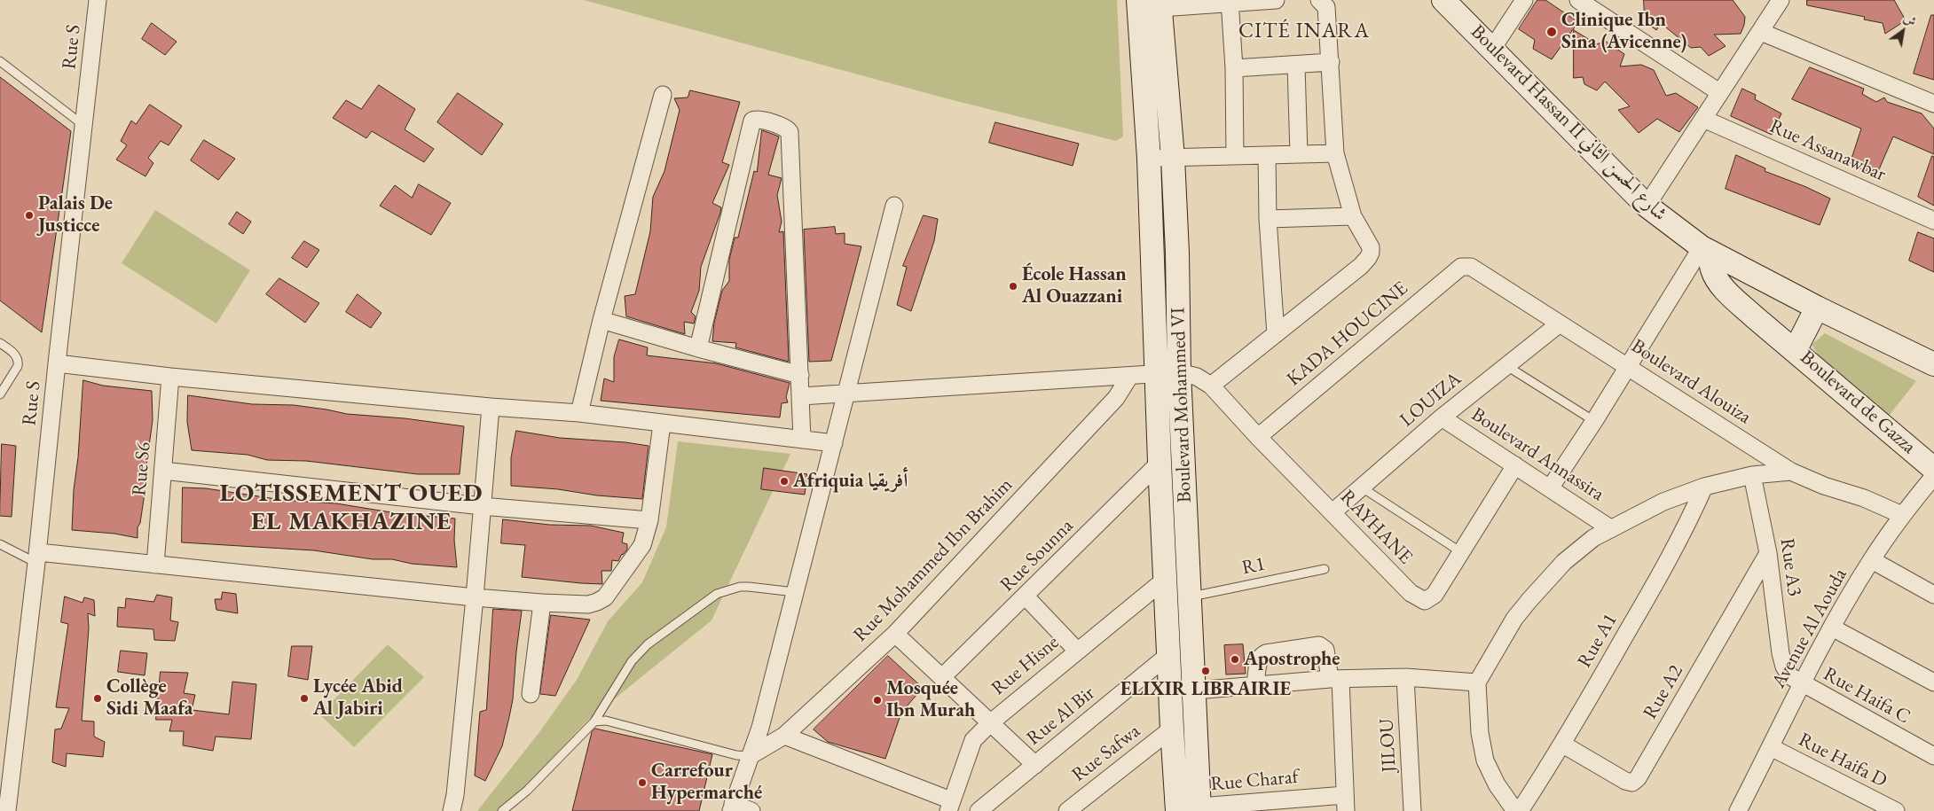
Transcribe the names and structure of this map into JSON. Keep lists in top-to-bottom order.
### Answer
{
  "streets": {
    "main road": ["Boulevard Hassan II شارع الحسن الثاني", "Boulevard de Gazza", "Boulevard Mohammed VI"],
    "street": [
      "Rue S",
      "Rue Assanawbar",
      "KADA HOUCINE",
      "Boulevard Alouiza",
      "LOUIZA",
      "Boulevard Annassira",
      "Rue S6",
      "RAYHANE",
      "Rue Sounna",
      "Rue Mohammed Ibn Brahim",
      "Rue A3",
      "Avenue Al Aouda",
      "Rue A1",
      "Rue Hisne",
      "Rue A2",
      "Rue Haifa C",
      "Rue Al Bir",
      "JILOU",
      "Rue Safwa",
      "Rue Haifa D",
      "Rue Charaf"
    ],
    "lane": ["R1"]
  },
  "crossings": [
    ["Boulevard Hassan II شارع الحسن الثاني", "Boulevard de Gazza"],
    ["KADA HOUCINE", "Boulevard Alouiza"],
    ["KADA HOUCINE", "RAYHANE"],
    ["Boulevard Alouiza", "LOUIZA"],
    ["Boulevard Alouiza", "Avenue Al Aouda"],
    ["LOUIZA", "Boulevard Annassira"],
    ["LOUIZA", "RAYHANE"],
    ["Boulevard Mohammed VI", "RAYHANE"],
    ["Boulevard Mohammed VI", "Rue Sounna"],
    ["Boulevard Mohammed VI", "R1"],
    ["Boulevard Mohammed VI", "Rue Hisne"],
    ["Boulevard Mohammed VI", "Rue Al Bir"],
    ["Boulevard Mohammed VI", "Rue Safwa"],
    ["Boulevard Mohammed VI", "Rue Charaf"],
    ["Boulevard Annassira", "RAYHANE"],
    ["Rue A3", "Avenue Al Aouda"],
    ["Rue A3", "Rue A2"],
    ["Rue A3", "Rue Haifa C"],
    ["Avenue Al Aouda", "Rue Haifa C"],
    ["Avenue Al Aouda", "Rue Haifa D"],
    ["Rue A1", "Rue A2"]
  ],
  "districts": ["CITÉ INARA", "LOTISSEMENT OUED EL MAKHAZINE"],
  "places": [
    "Clinique Ibn Sina (Avicenne)",
    "Palais De Justicce",
    "École Hassan Al Ouazzani",
    "Afriquia أفريقيا",
    "Apostrophe",
    "ELIXIR LIBRAIRIE",
    "Collège Sidi Maafa",
    "Lycée Abid Al Jabiri",
    "Mosquée Ibn Murah",
    "Carrefour Hypermarché"
  ],
  "north": "top right"
}
